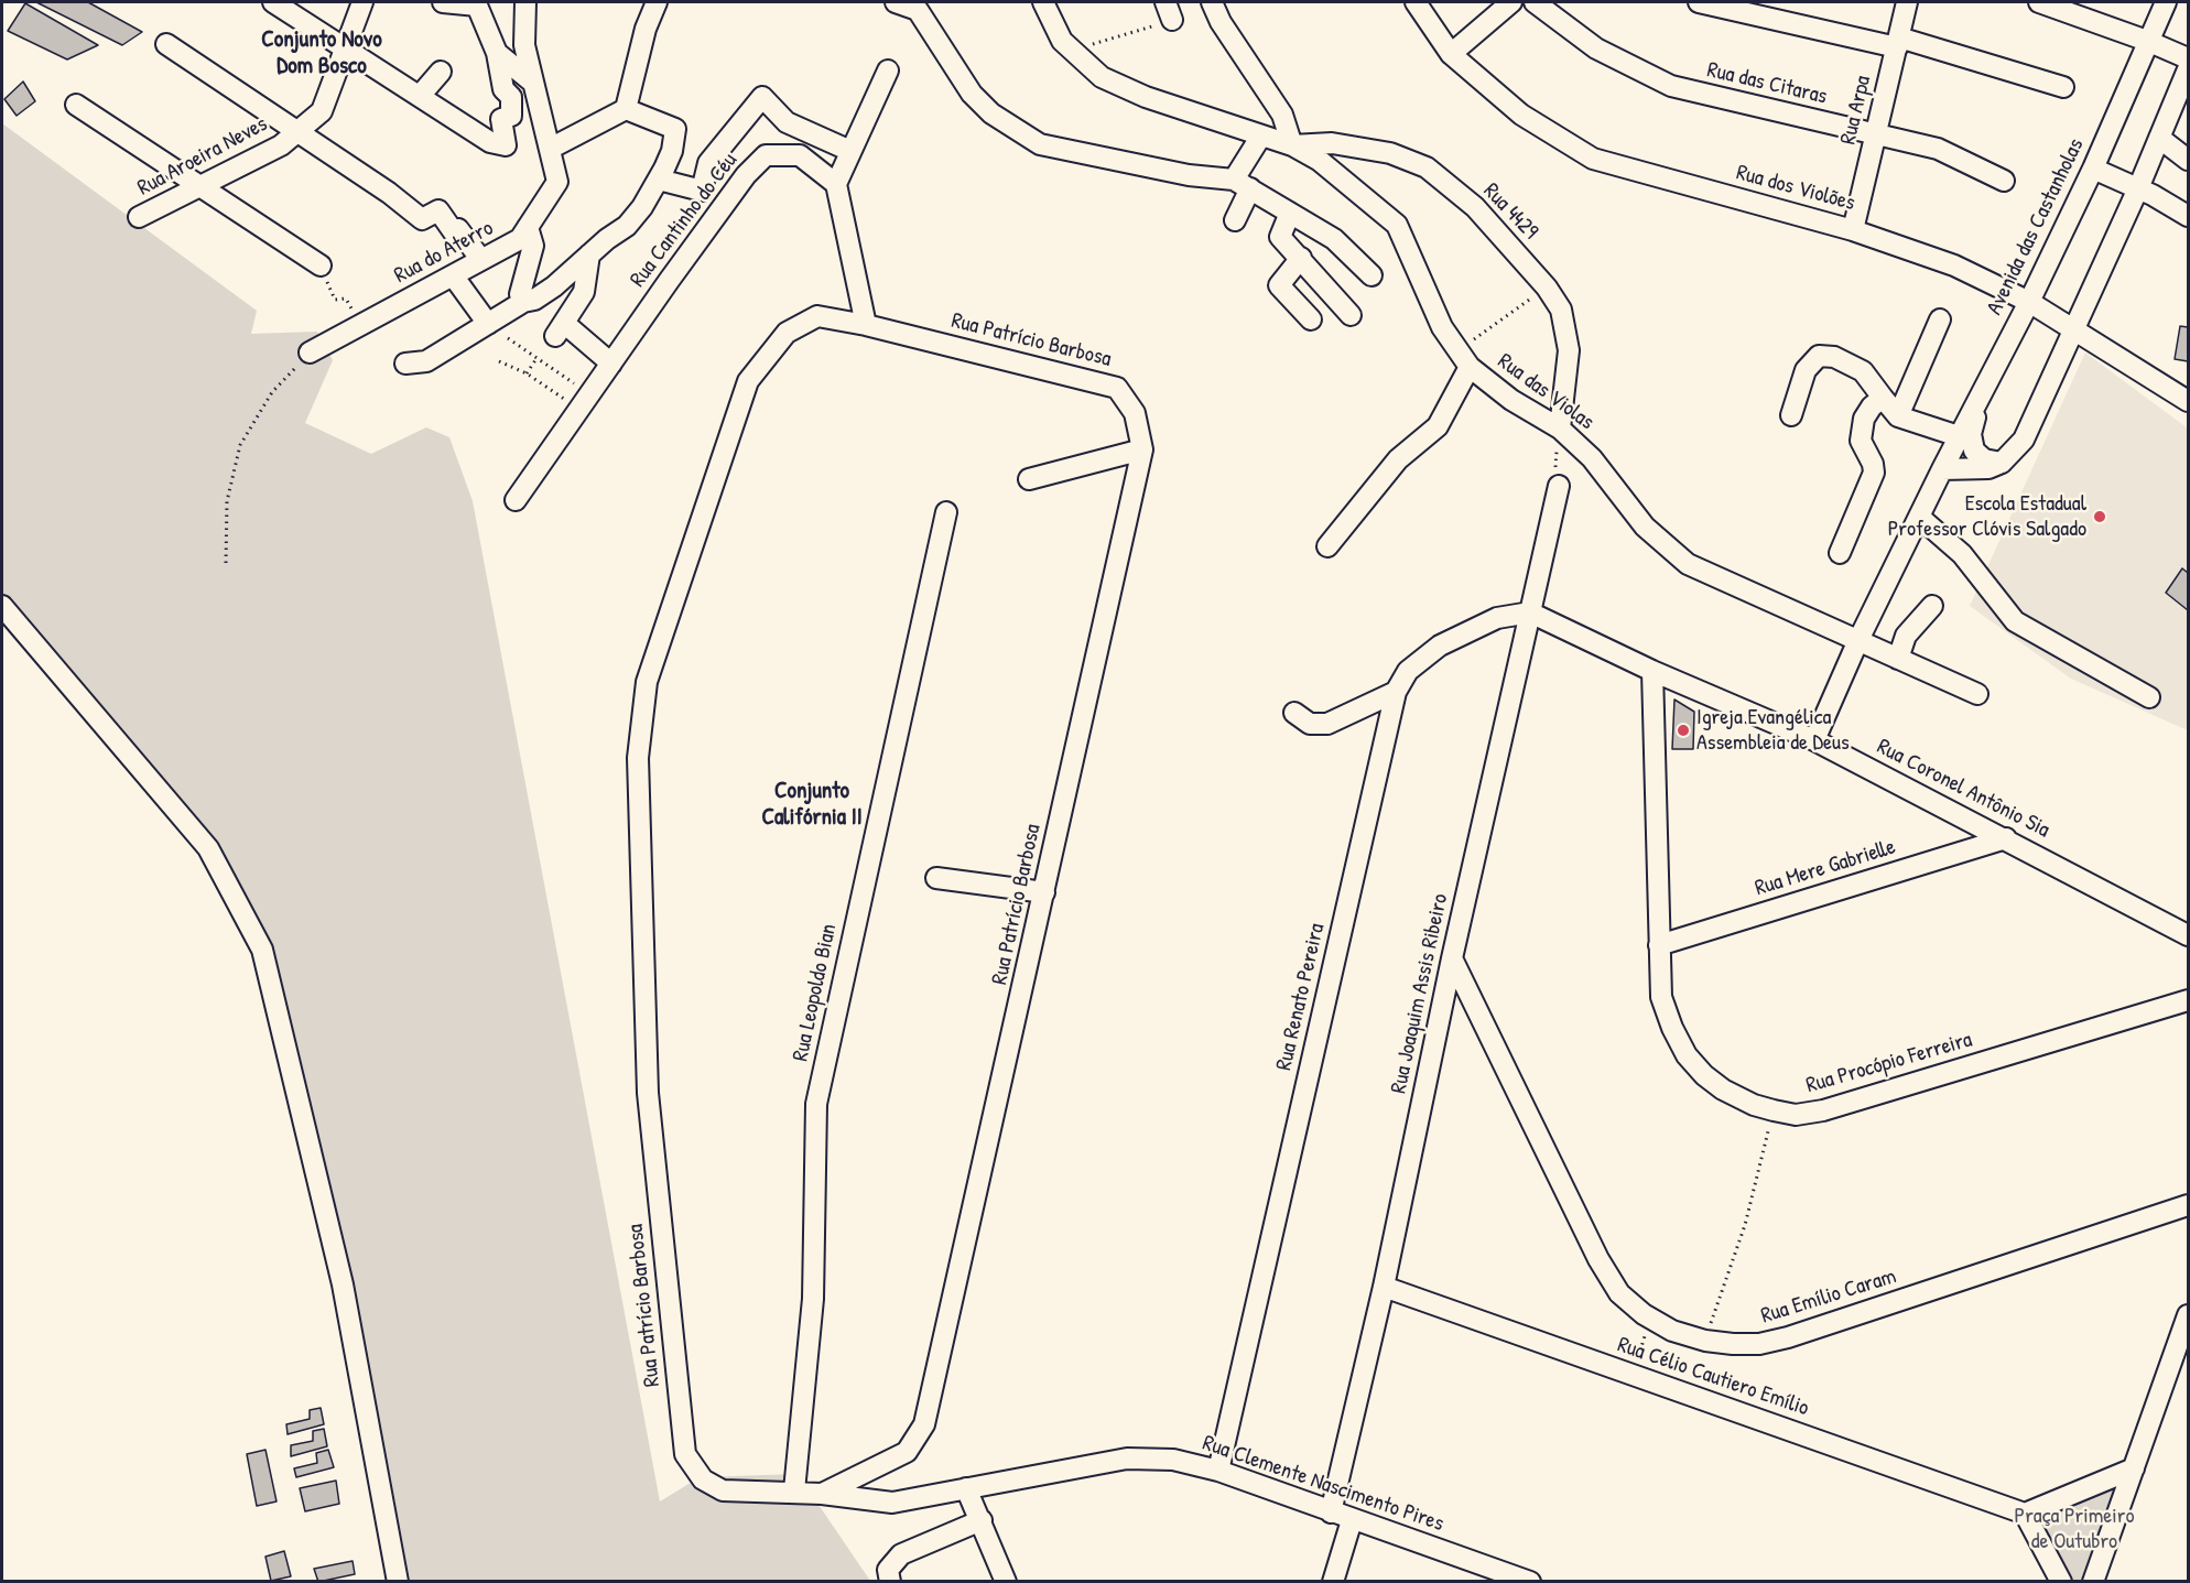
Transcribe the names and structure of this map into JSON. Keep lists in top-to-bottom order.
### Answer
{
  "streets": {
    "street": [
      "Rua das Citaras",
      "Rua Arpa",
      "Rua Aroeira Neves",
      "Rua dos Violões",
      "Rua 4429",
      "Rua Cantinho do Céu",
      "Avenida das Castanholas",
      "Rua do Aterro",
      "Rua Patrício Barbosa",
      "Rua das Violas",
      "Rua Coronel Antônio Sia",
      "Rua Mere Gabrielle",
      "Rua Leopoldo Bian",
      "Rua Joaquim Assis Ribeiro",
      "Rua Renato Pereira",
      "Rua Procópio Ferreira",
      "Rua Emílio Caram",
      "Rua Célio Cautiero Emílio",
      "Rua Clemente Nascimento Pires"
    ]
  },
  "crossings": [
    ["Rua das Citaras", "Rua Arpa"],
    ["Rua Arpa", "Rua dos Violões"],
    ["Rua dos Violões", "Avenida das Castanholas"],
    ["Rua 4429", "Rua das Violas"],
    ["Avenida das Castanholas", "Rua das Violas"],
    ["Avenida das Castanholas", "Rua Coronel Antônio Sia"],
    ["Rua Patrício Barbosa", "Rua Leopoldo Bian"],
    ["Rua Patrício Barbosa", "Rua Clemente Nascimento Pires"],
    ["Rua Coronel Antônio Sia", "Rua Mere Gabrielle"],
    ["Rua Coronel Antônio Sia", "Rua Joaquim Assis Ribeiro"],
    ["Rua Coronel Antônio Sia", "Rua Renato Pereira"],
    ["Rua Coronel Antônio Sia", "Rua Procópio Ferreira"],
    ["Rua Mere Gabrielle", "Rua Procópio Ferreira"],
    ["Rua Joaquim Assis Ribeiro", "Rua Renato Pereira"],
    ["Rua Joaquim Assis Ribeiro", "Rua Emílio Caram"],
    ["Rua Joaquim Assis Ribeiro", "Rua Célio Cautiero Emílio"],
    ["Rua Joaquim Assis Ribeiro", "Rua Clemente Nascimento Pires"],
    ["Rua Renato Pereira", "Rua Clemente Nascimento Pires"]
  ],
  "districts": ["Conjunto Novo Dom Bosco", "Conjunto Califórnia II"],
  "parks": ["Praça Primeiro de Outubro"],
  "places": ["Escola Estadual Professor Clóvis Salgado", "Igreja Evangélica Assembleia de Deus"]
}
